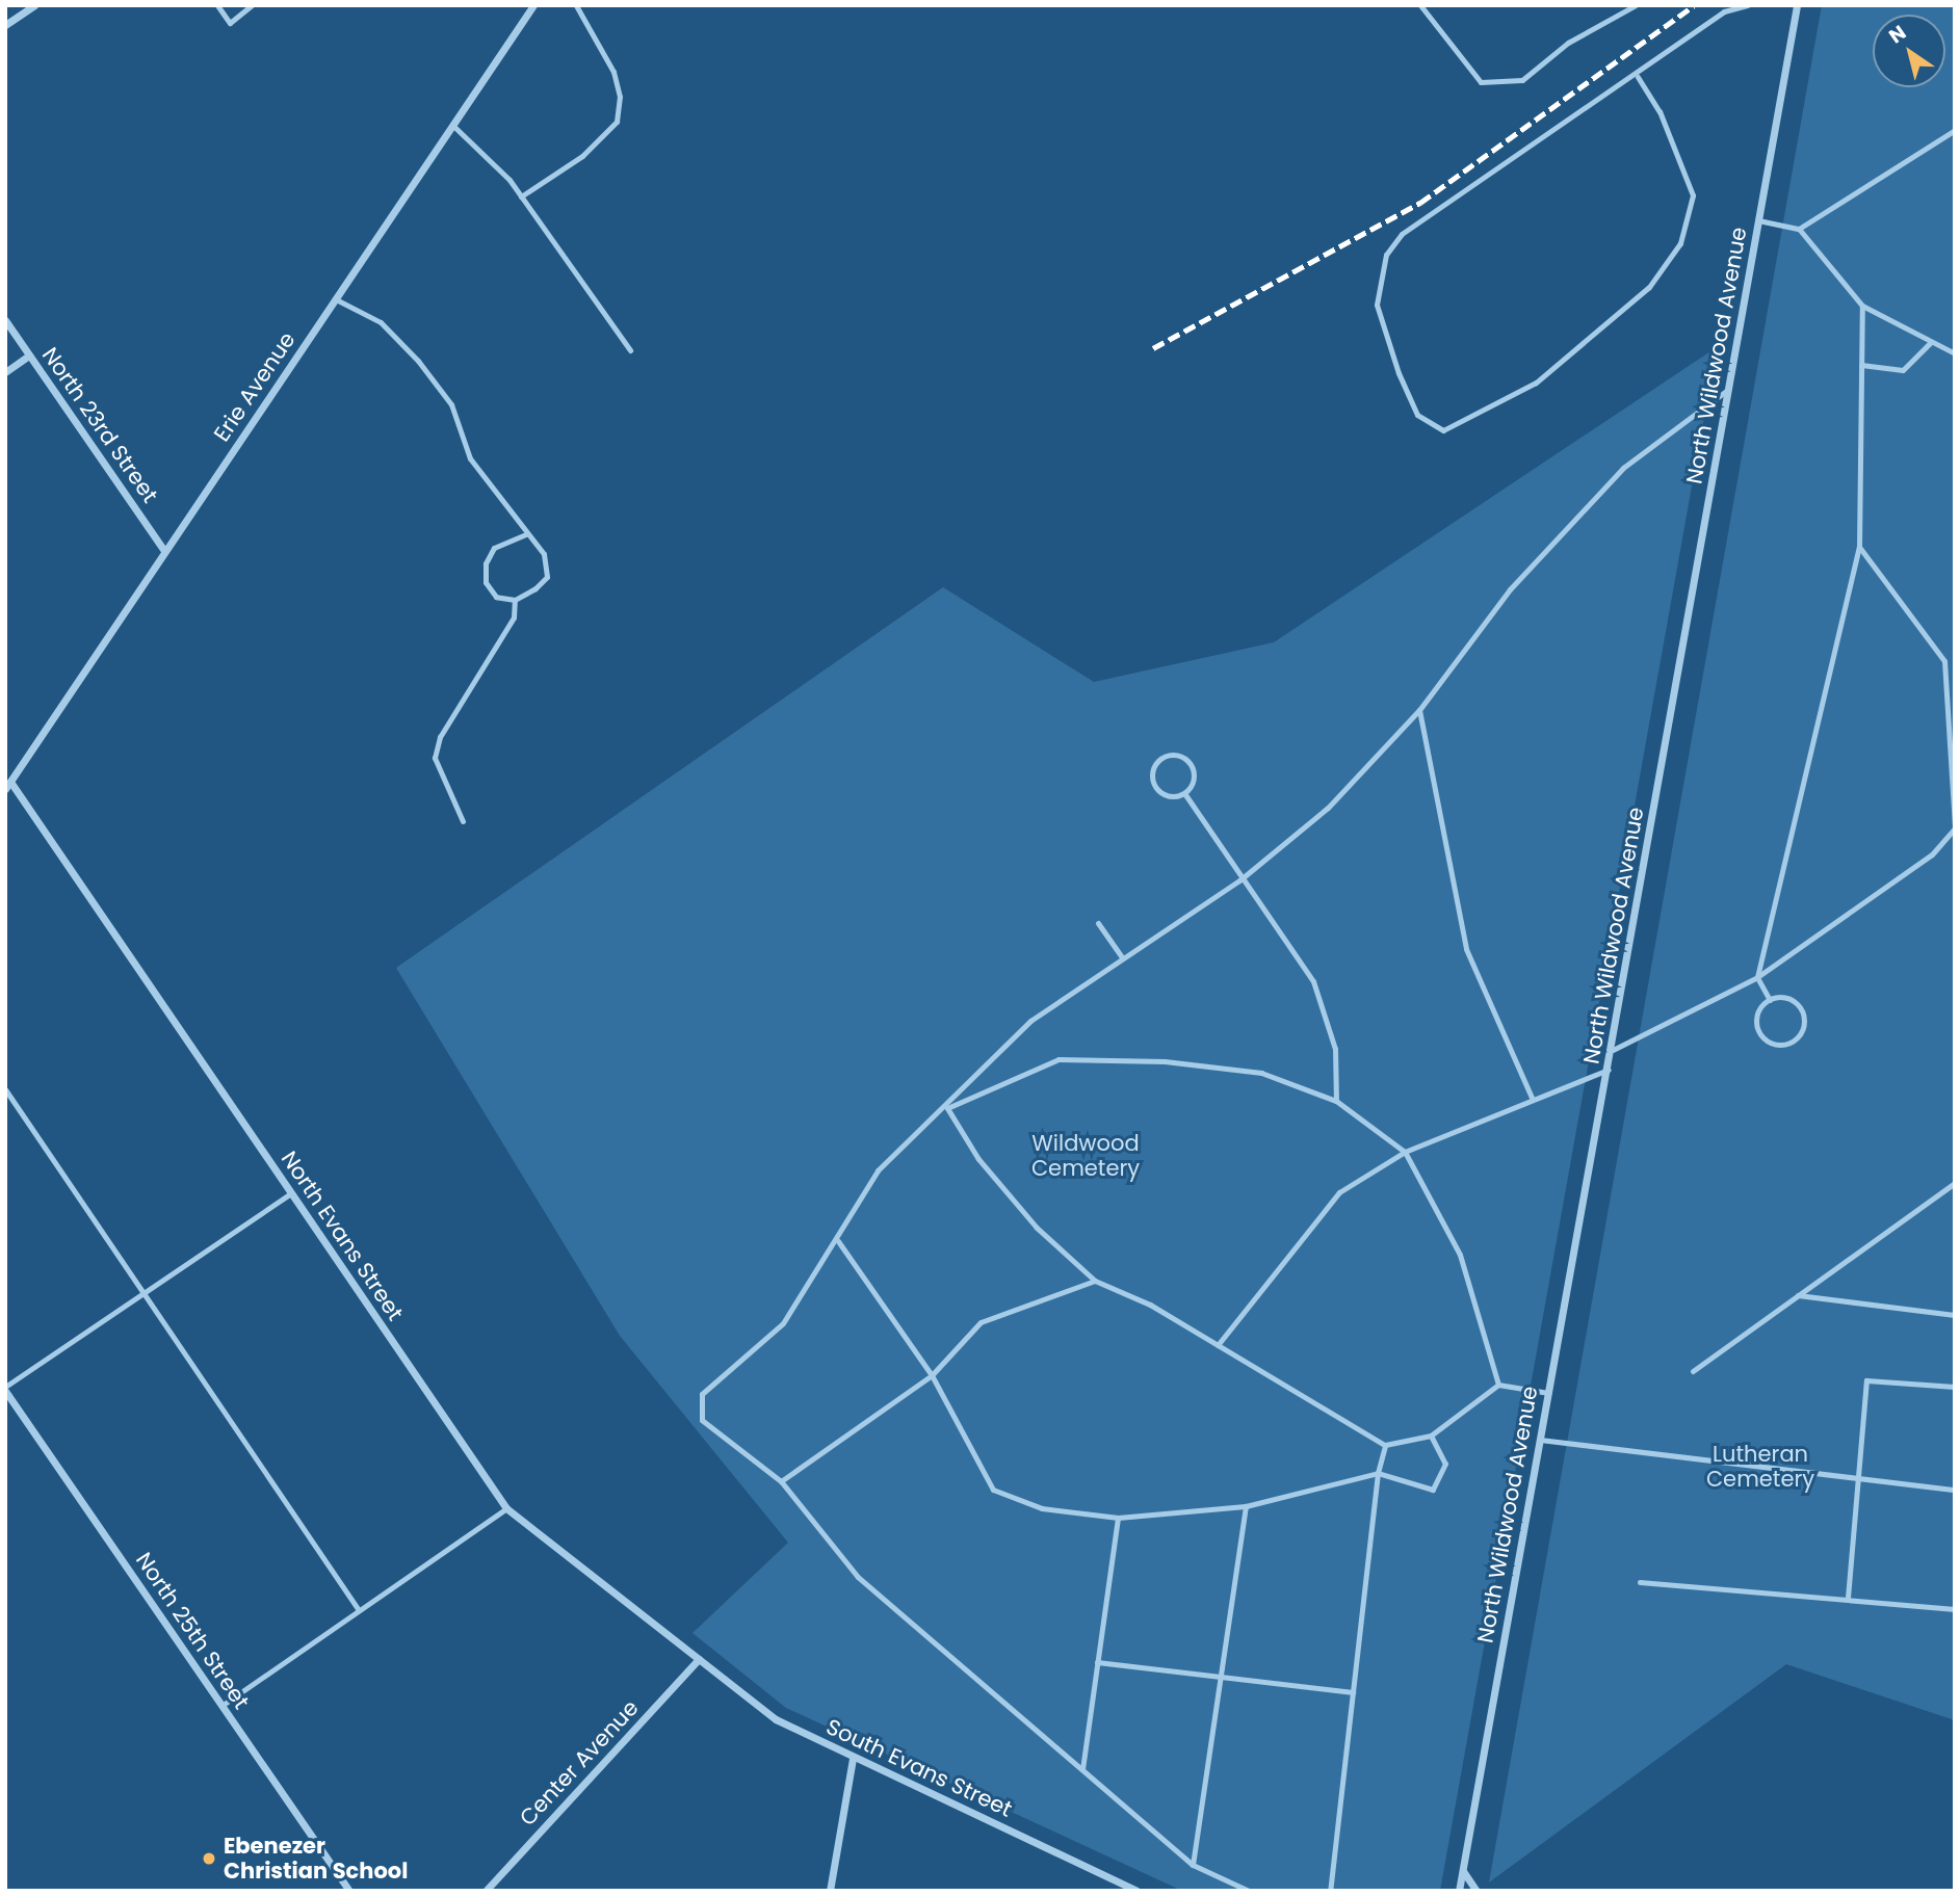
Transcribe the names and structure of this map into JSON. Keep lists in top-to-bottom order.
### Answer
{
  "streets": {
    "street": [
      "North Wildwood Avenue",
      "Erie Avenue",
      "North 23rd Street",
      "North Evans Street",
      "North 25th Street",
      "Center Avenue",
      "South Evans Street"
    ]
  },
  "crossings": [
    ["Erie Avenue", "North 23rd Street"],
    ["Erie Avenue", "North Evans Street"],
    ["North Evans Street", "Center Avenue"],
    ["North Evans Street", "South Evans Street"],
    ["Center Avenue", "South Evans Street"]
  ],
  "parks": ["Wildwood Cemetery", "Lutheran Cemetery"],
  "places": ["Ebenezer Christian School"],
  "north": "top left"
}
